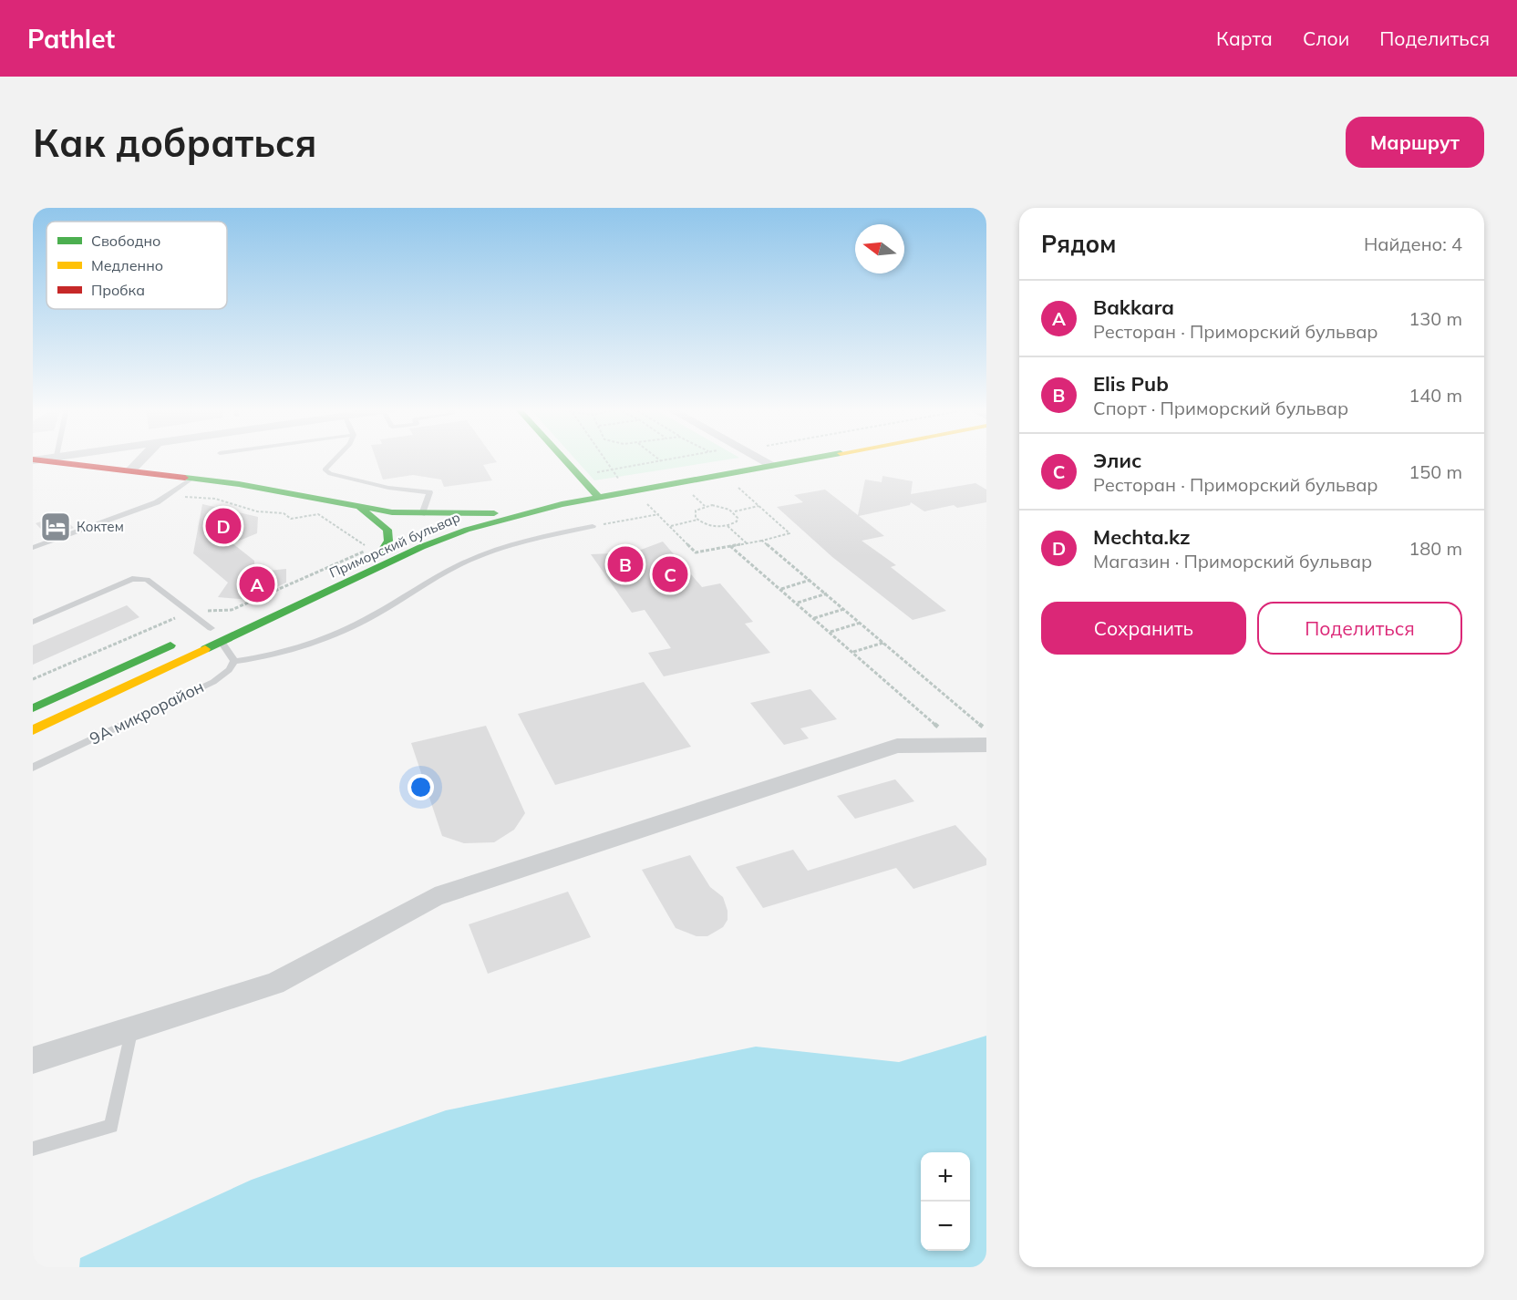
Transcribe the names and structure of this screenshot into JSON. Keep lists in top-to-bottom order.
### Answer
{
  "streets": {
    "street": ["Приморский бульвар"],
    "lane": ["9А микрорайон"]
  },
  "places": {
    "hotel": ["Коктем"]
  },
  "legend": ["Свободно", "Медленно", "Пробка"],
  "north": "left",
  "page": {
    "header": "Pathlet",
    "nav": ["Карта", "Слои", "Поделиться"],
    "buttons": [
      "Маршрут",
      ["Сохранить", "Поделиться"]
    ],
    "title": "Как добраться",
    "heading": ["Рядом", "Найдено: 4"],
    "list": [
      {
        "mark": "A",
        "name": "Bakkara",
        "note": "Ресторан · Приморский бульвар",
        "value": "130 m"
      },
      {
        "mark": "B",
        "name": "Elis Pub",
        "note": "Спорт · Приморский бульвар",
        "value": "140 m"
      },
      {
        "mark": "C",
        "name": "Элис",
        "note": "Ресторан · Приморский бульвар",
        "value": "150 m"
      },
      {
        "mark": "D",
        "name": "Mechta.kz",
        "note": "Магазин · Приморский бульвар",
        "value": "180 m"
      }
    ],
    "pins": [
      "D",
      "B",
      "C",
      "A"
    ],
    "map_buttons": ["+", "−"]
  }
}
